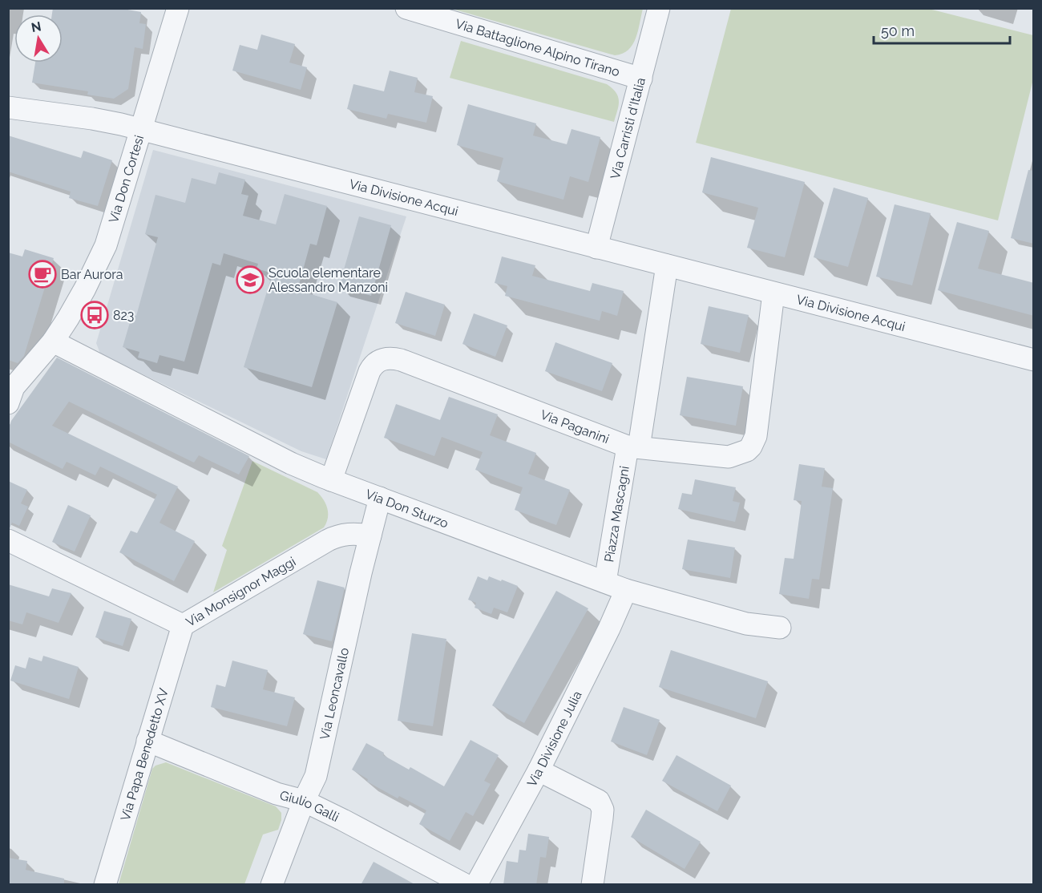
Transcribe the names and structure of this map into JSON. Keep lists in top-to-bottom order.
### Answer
{
  "streets": {
    "street": [
      "Via Battaglione Alpino Tirano",
      "Via Carristi d'Italia",
      "Via Don Cortesi",
      "Via Divisione Acqui",
      "Via Paganini",
      "Via Don Sturzo",
      "Piazza Mascagni",
      "Via Monsignor Maggi",
      "Via Leoncavallo",
      "Via Divisione Julia",
      "Via Papa Benedetto XV",
      "Giulio Galli"
    ]
  },
  "crossings": [
    ["Via Battaglione Alpino Tirano", "Via Carristi d'Italia"],
    ["Via Carristi d'Italia", "Via Divisione Acqui"],
    ["Via Don Cortesi", "Via Divisione Acqui"],
    ["Via Don Cortesi", "Via Don Sturzo"],
    ["Via Divisione Acqui", "Via Paganini"],
    ["Via Paganini", "Via Don Sturzo"],
    ["Via Paganini", "Piazza Mascagni"],
    ["Via Don Sturzo", "Piazza Mascagni"],
    ["Via Don Sturzo", "Via Leoncavallo"],
    ["Via Don Sturzo", "Via Divisione Julia"],
    ["Via Monsignor Maggi", "Via Leoncavallo"],
    ["Via Monsignor Maggi", "Via Papa Benedetto XV"],
    ["Via Leoncavallo", "Giulio Galli"],
    ["Via Papa Benedetto XV", "Giulio Galli"]
  ],
  "places": {
    "cafe": ["Bar Aurora"],
    "school or university": ["Scuola elementare Alessandro Manzoni"],
    "bus stop": ["823"]
  },
  "scale_bar": "50 m",
  "north": "top"
}
